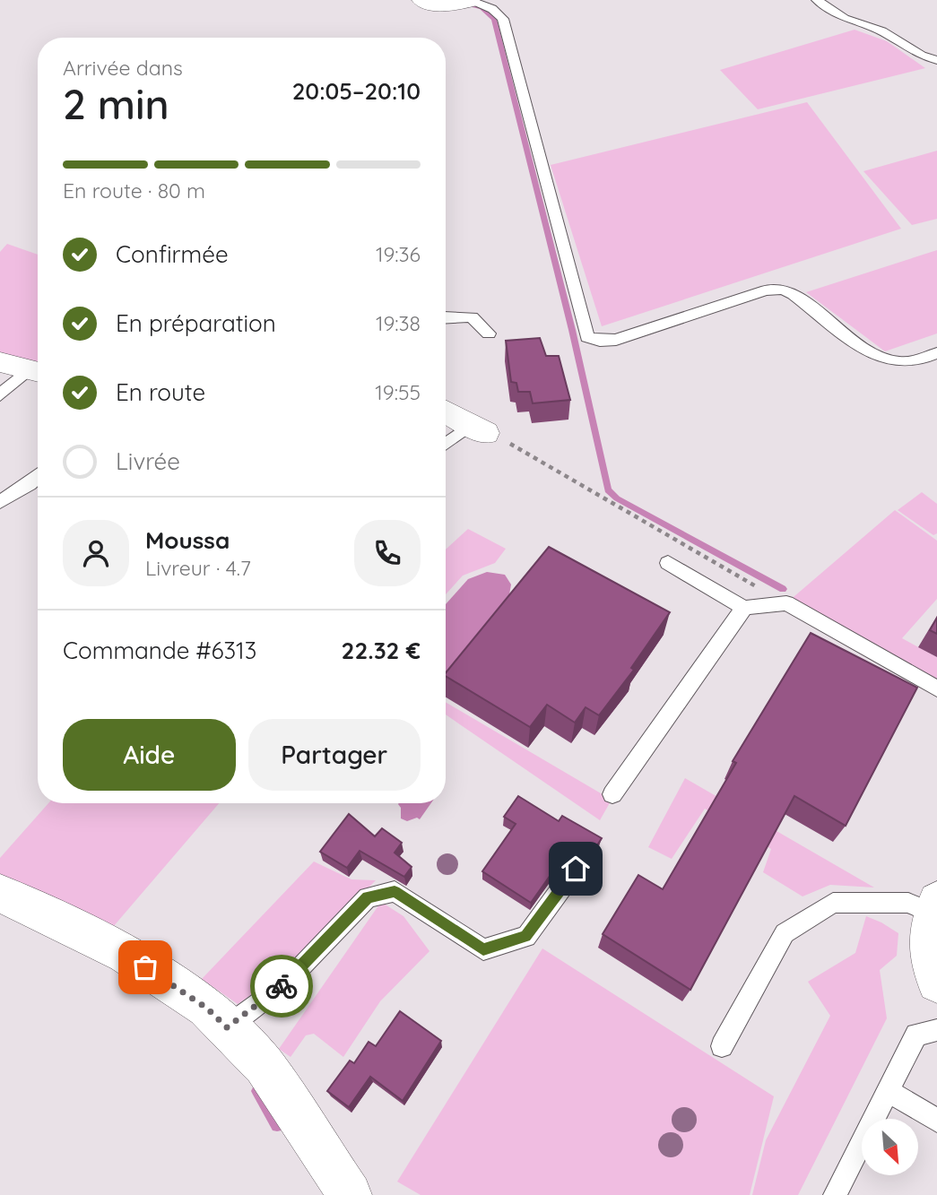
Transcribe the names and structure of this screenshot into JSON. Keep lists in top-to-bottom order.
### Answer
{
  "north": "bottom right",
  "page": {
    "heading": ["2 min", "Arrivée dans", "20:05–20:10"],
    "panel": [
      "Moussa",
      "Livreur · 4.7",
      "Commande #6313",
      "22.32 €"
    ],
    "bar": "En route · 80 m",
    "list": [
      ["Confirmée", "19:36"],
      ["En préparation", "19:38"],
      ["En route", "19:55"],
      "Livrée"
    ],
    "buttons": ["Aide", "Partager"]
  }
}
